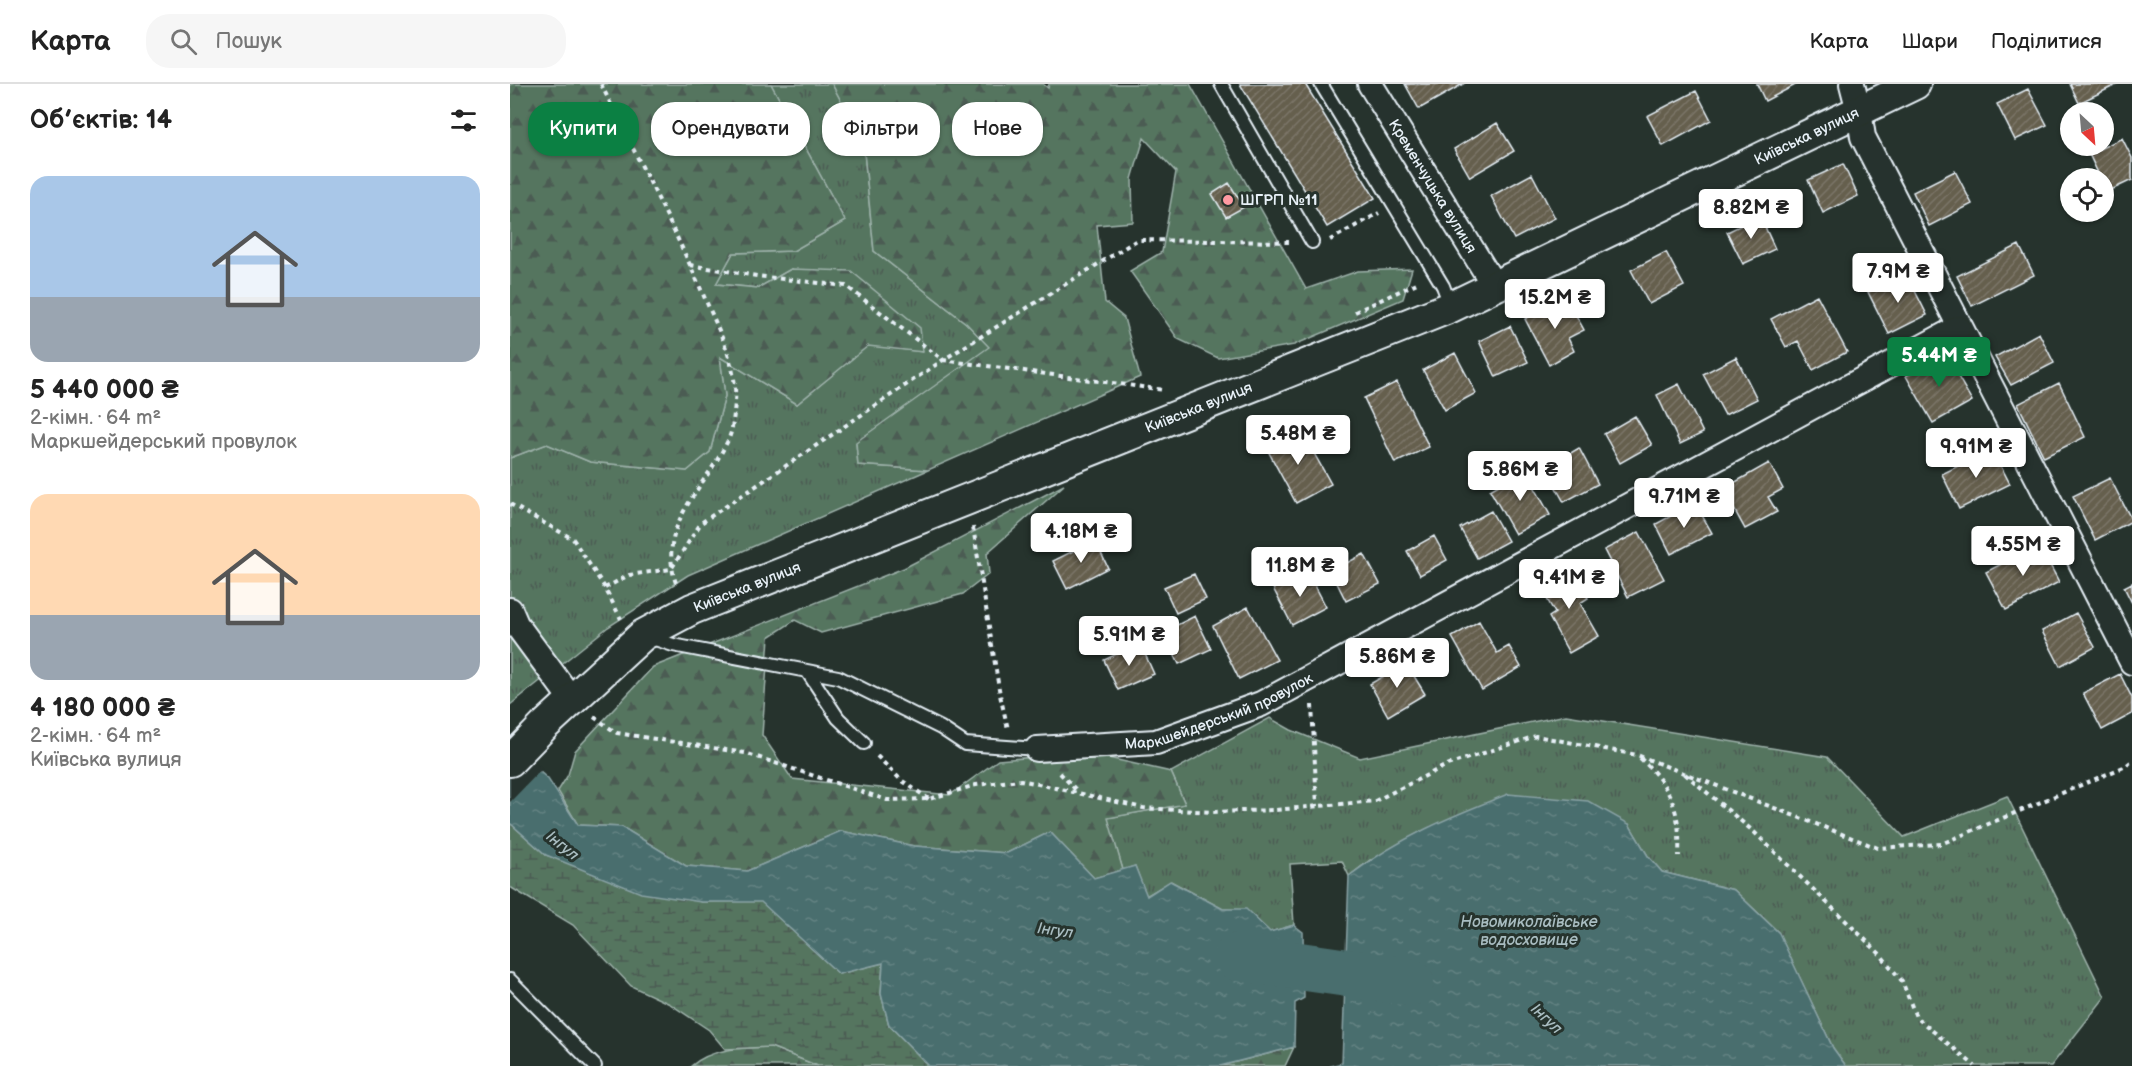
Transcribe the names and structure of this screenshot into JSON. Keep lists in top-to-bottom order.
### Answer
{
  "streets": {
    "street": ["Київська вулиця", "Кременчуцька вулиця", "Маркшейдерський провулок"]
  },
  "crossings": [
    ["Київська вулиця", "Кременчуцька вулиця"]
  ],
  "water": ["Інгул", "Новомиколаївське водосховище"],
  "places": ["ШГРП №11"],
  "north": "bottom right",
  "page": {
    "header": "Карта",
    "search": "Пошук",
    "nav": ["Карта", "Шари", "Поділитися"],
    "heading": "Об’єктів: 14",
    "chip": [
      "Купити",
      "Орендувати",
      "Фільтри",
      "Нове"
    ],
    "list": [
      {
        "name": "5 440 000 ₴",
        "note": "2-кімн. · 64 m² · Маркшейдерський провулок"
      },
      {
        "name": "4 180 000 ₴",
        "note": "2-кімн. · 64 m² · Київська вулиця"
      }
    ],
    "price": [
      "8.82M ₴",
      "7.9M ₴",
      "15.2M ₴",
      "5.44M ₴",
      "5.48M ₴",
      "9.91M ₴",
      "5.86M ₴",
      "9.71M ₴",
      "4.18M ₴",
      "4.55M ₴",
      "11.8M ₴",
      "9.41M ₴",
      "5.91M ₴",
      "5.86M ₴"
    ]
  }
}
